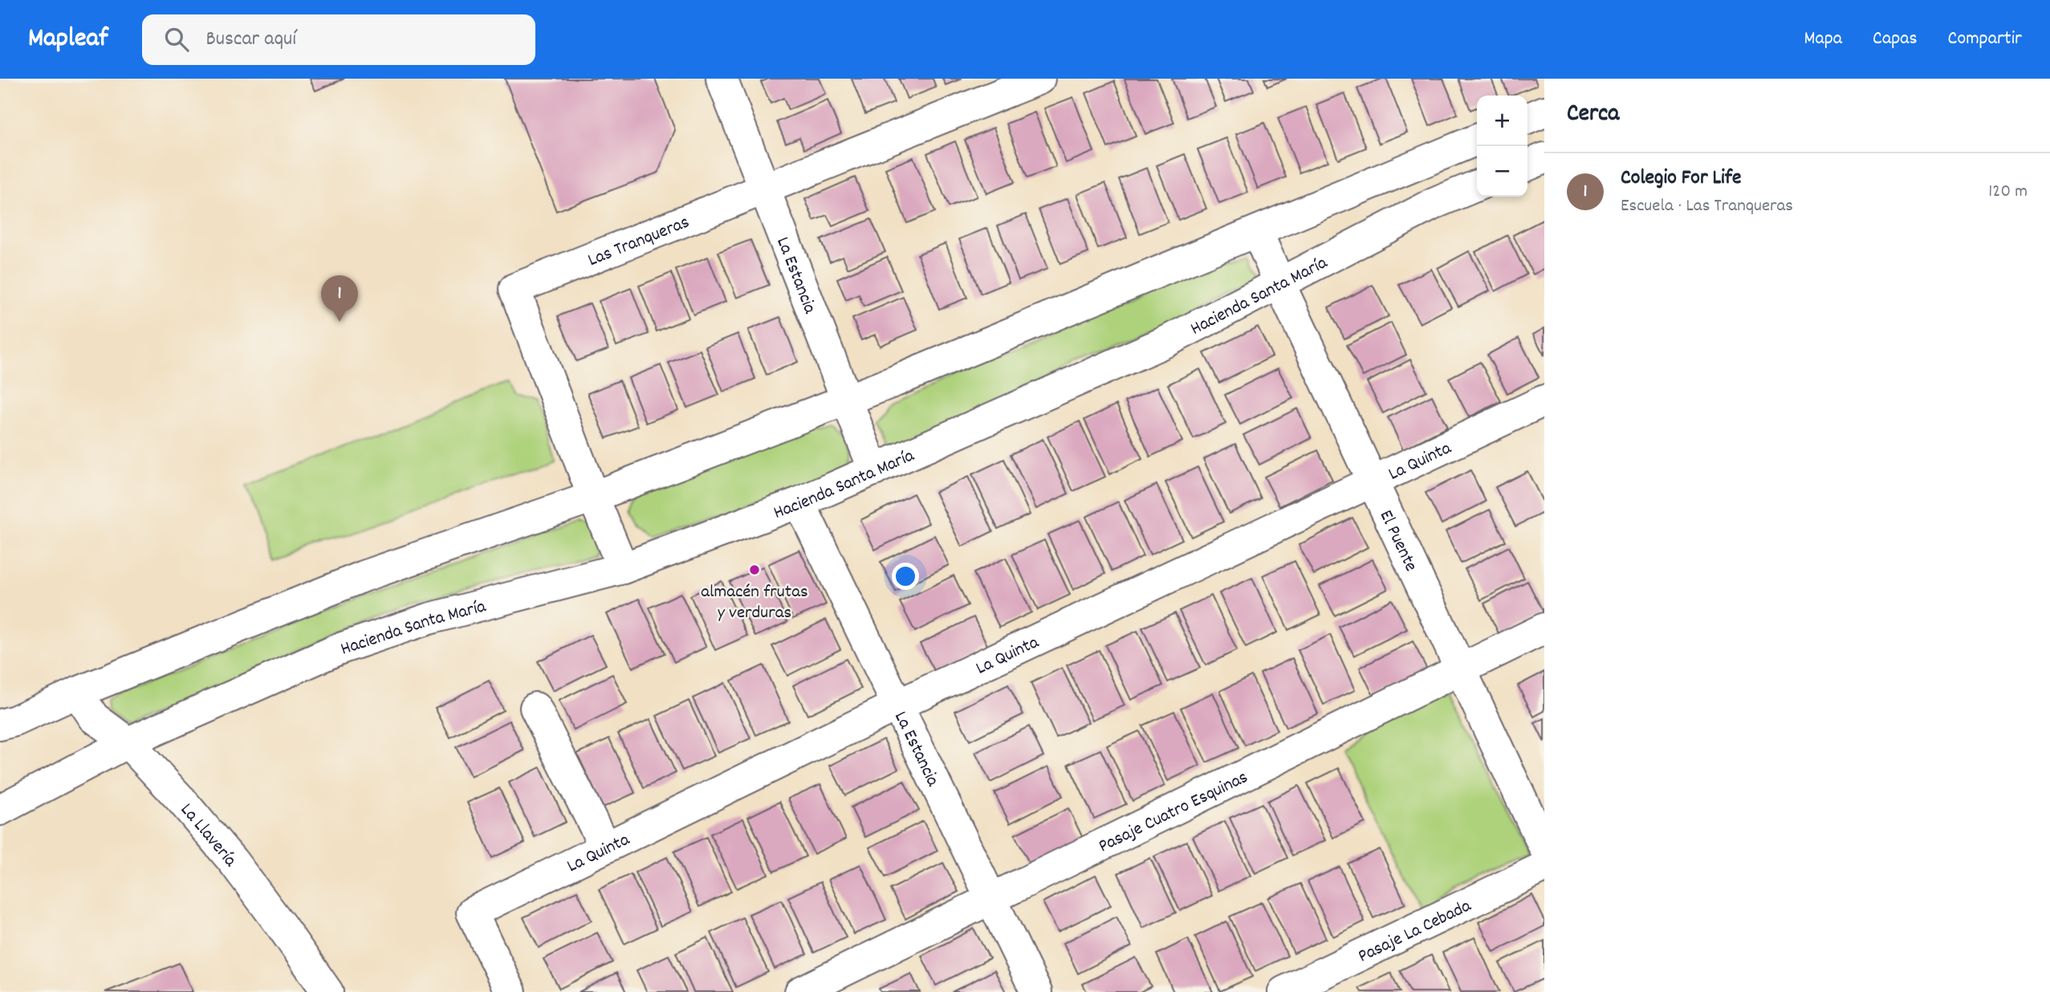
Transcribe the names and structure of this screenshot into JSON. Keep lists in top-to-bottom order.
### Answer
{
  "streets": {
    "street": [
      "Las Tranqueras",
      "La Estancia",
      "Hacienda Santa María",
      "La Quinta",
      "El Puente",
      "Pasaje Cuatro Esquinas",
      "La Llavería",
      "Pasaje La Cebada"
    ]
  },
  "crossings": [
    ["Las Tranqueras", "La Estancia"],
    ["Las Tranqueras", "Hacienda Santa María"],
    ["La Estancia", "Hacienda Santa María"],
    ["La Estancia", "La Quinta"],
    ["La Estancia", "Pasaje Cuatro Esquinas"],
    ["Hacienda Santa María", "El Puente"],
    ["Hacienda Santa María", "La Llavería"],
    ["La Quinta", "El Puente"],
    ["El Puente", "Pasaje Cuatro Esquinas"]
  ],
  "places": ["almacén frutas y verduras"],
  "page": {
    "header": "Mapleaf",
    "search": "Buscar aquí",
    "nav": ["Mapa", "Capas", "Compartir"],
    "heading": "Cerca",
    "map_buttons": ["+", "−"],
    "list": [
      {
        "mark": "1",
        "name": "Colegio For Life",
        "note": "Escuela · Las Tranqueras",
        "value": "120 m"
      }
    ],
    "pins": "1"
  }
}
